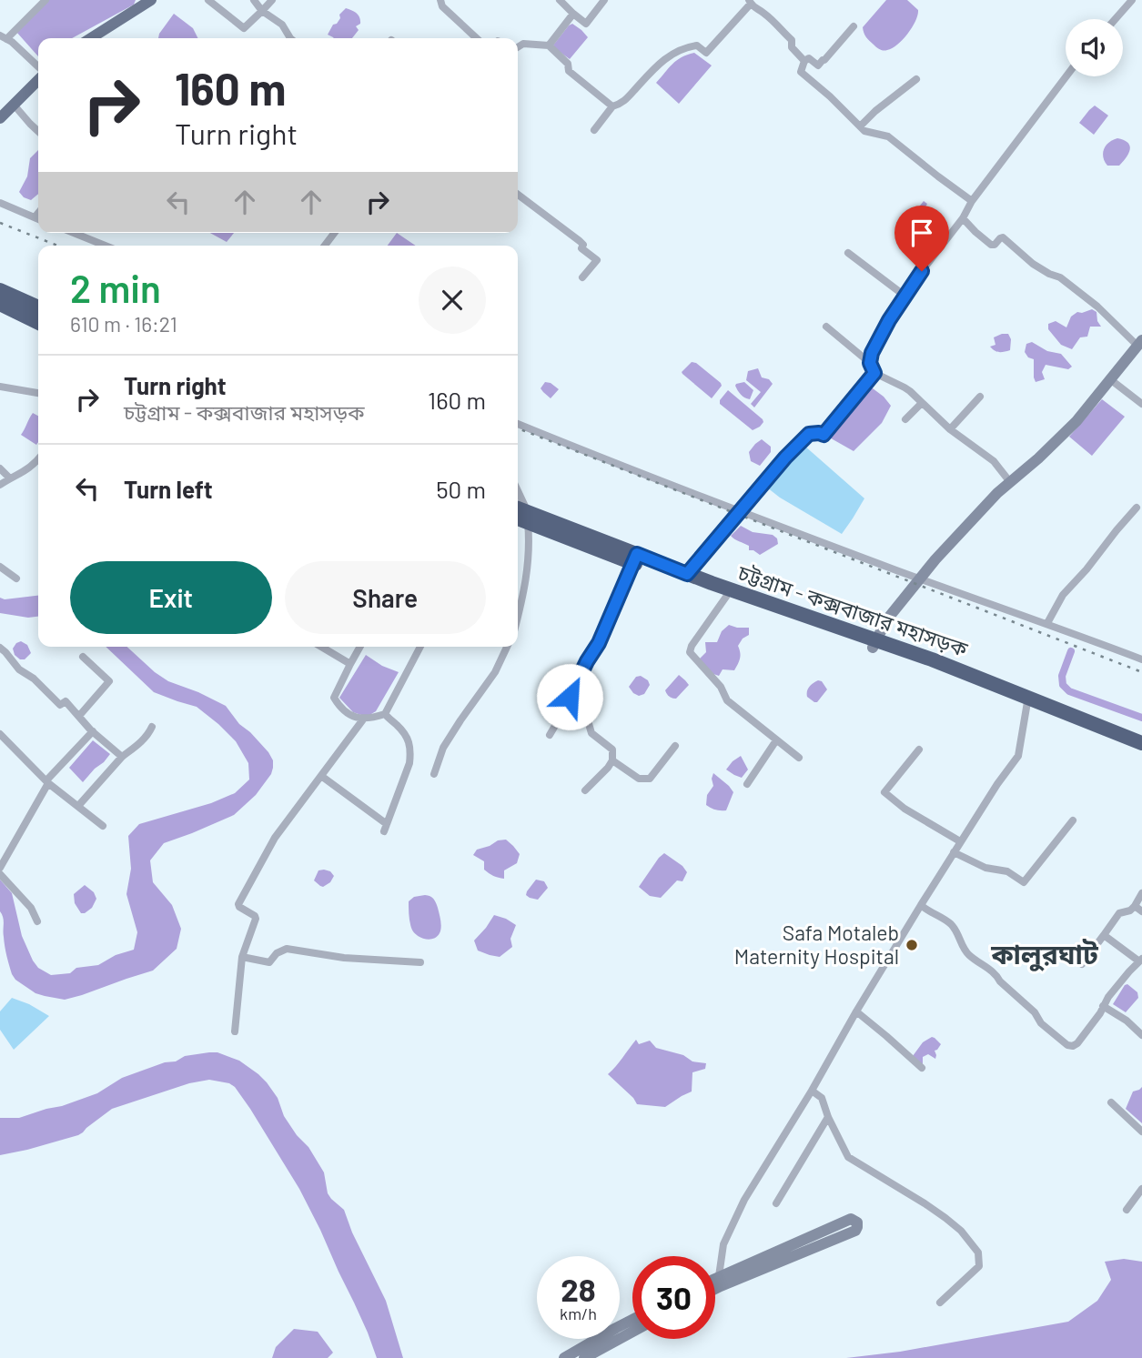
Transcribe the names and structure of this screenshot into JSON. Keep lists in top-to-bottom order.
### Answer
{
  "streets": {
    "highway": ["চট্টগ্রাম - কক্সবাজার মহাসড়ক"]
  },
  "districts": ["কালুরঘাট"],
  "places": ["Safa Motaleb Maternity Hospital"],
  "page": {
    "turn": ["160 m", "Turn right"],
    "heading": ["2 min", "610 m · 16:21"],
    "list": [
      {
        "name": "Turn right",
        "note": "চট্টগ্রাম - কক্সবাজার মহাসড়ক",
        "value": "160 m"
      },
      {
        "name": "Turn left",
        "value": "50 m"
      }
    ],
    "buttons": ["Exit", "Share"],
    "speed": "28 km/h",
    "limit": "30"
  }
}
